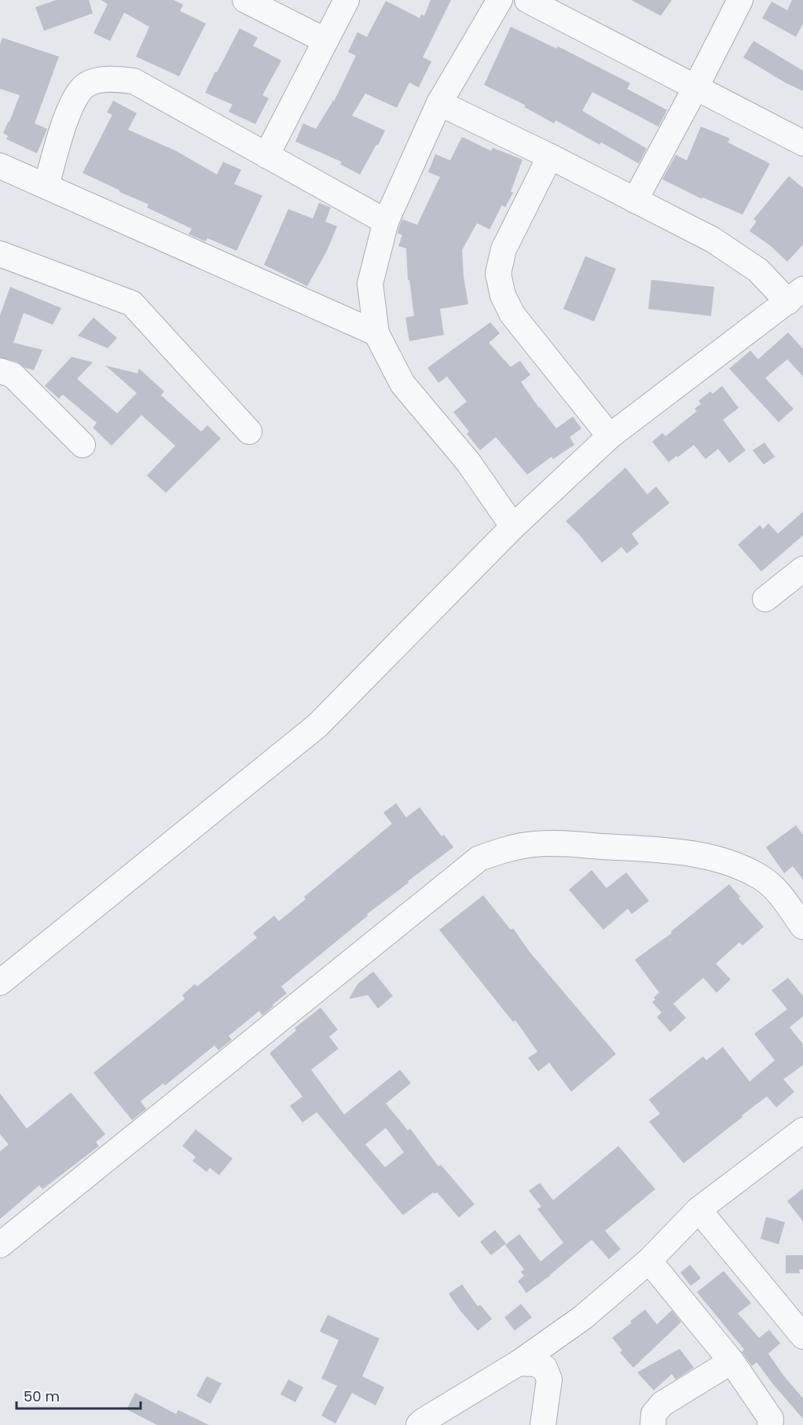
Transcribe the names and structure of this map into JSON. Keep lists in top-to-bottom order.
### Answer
{
  "scale_bar": "50 m"
}
